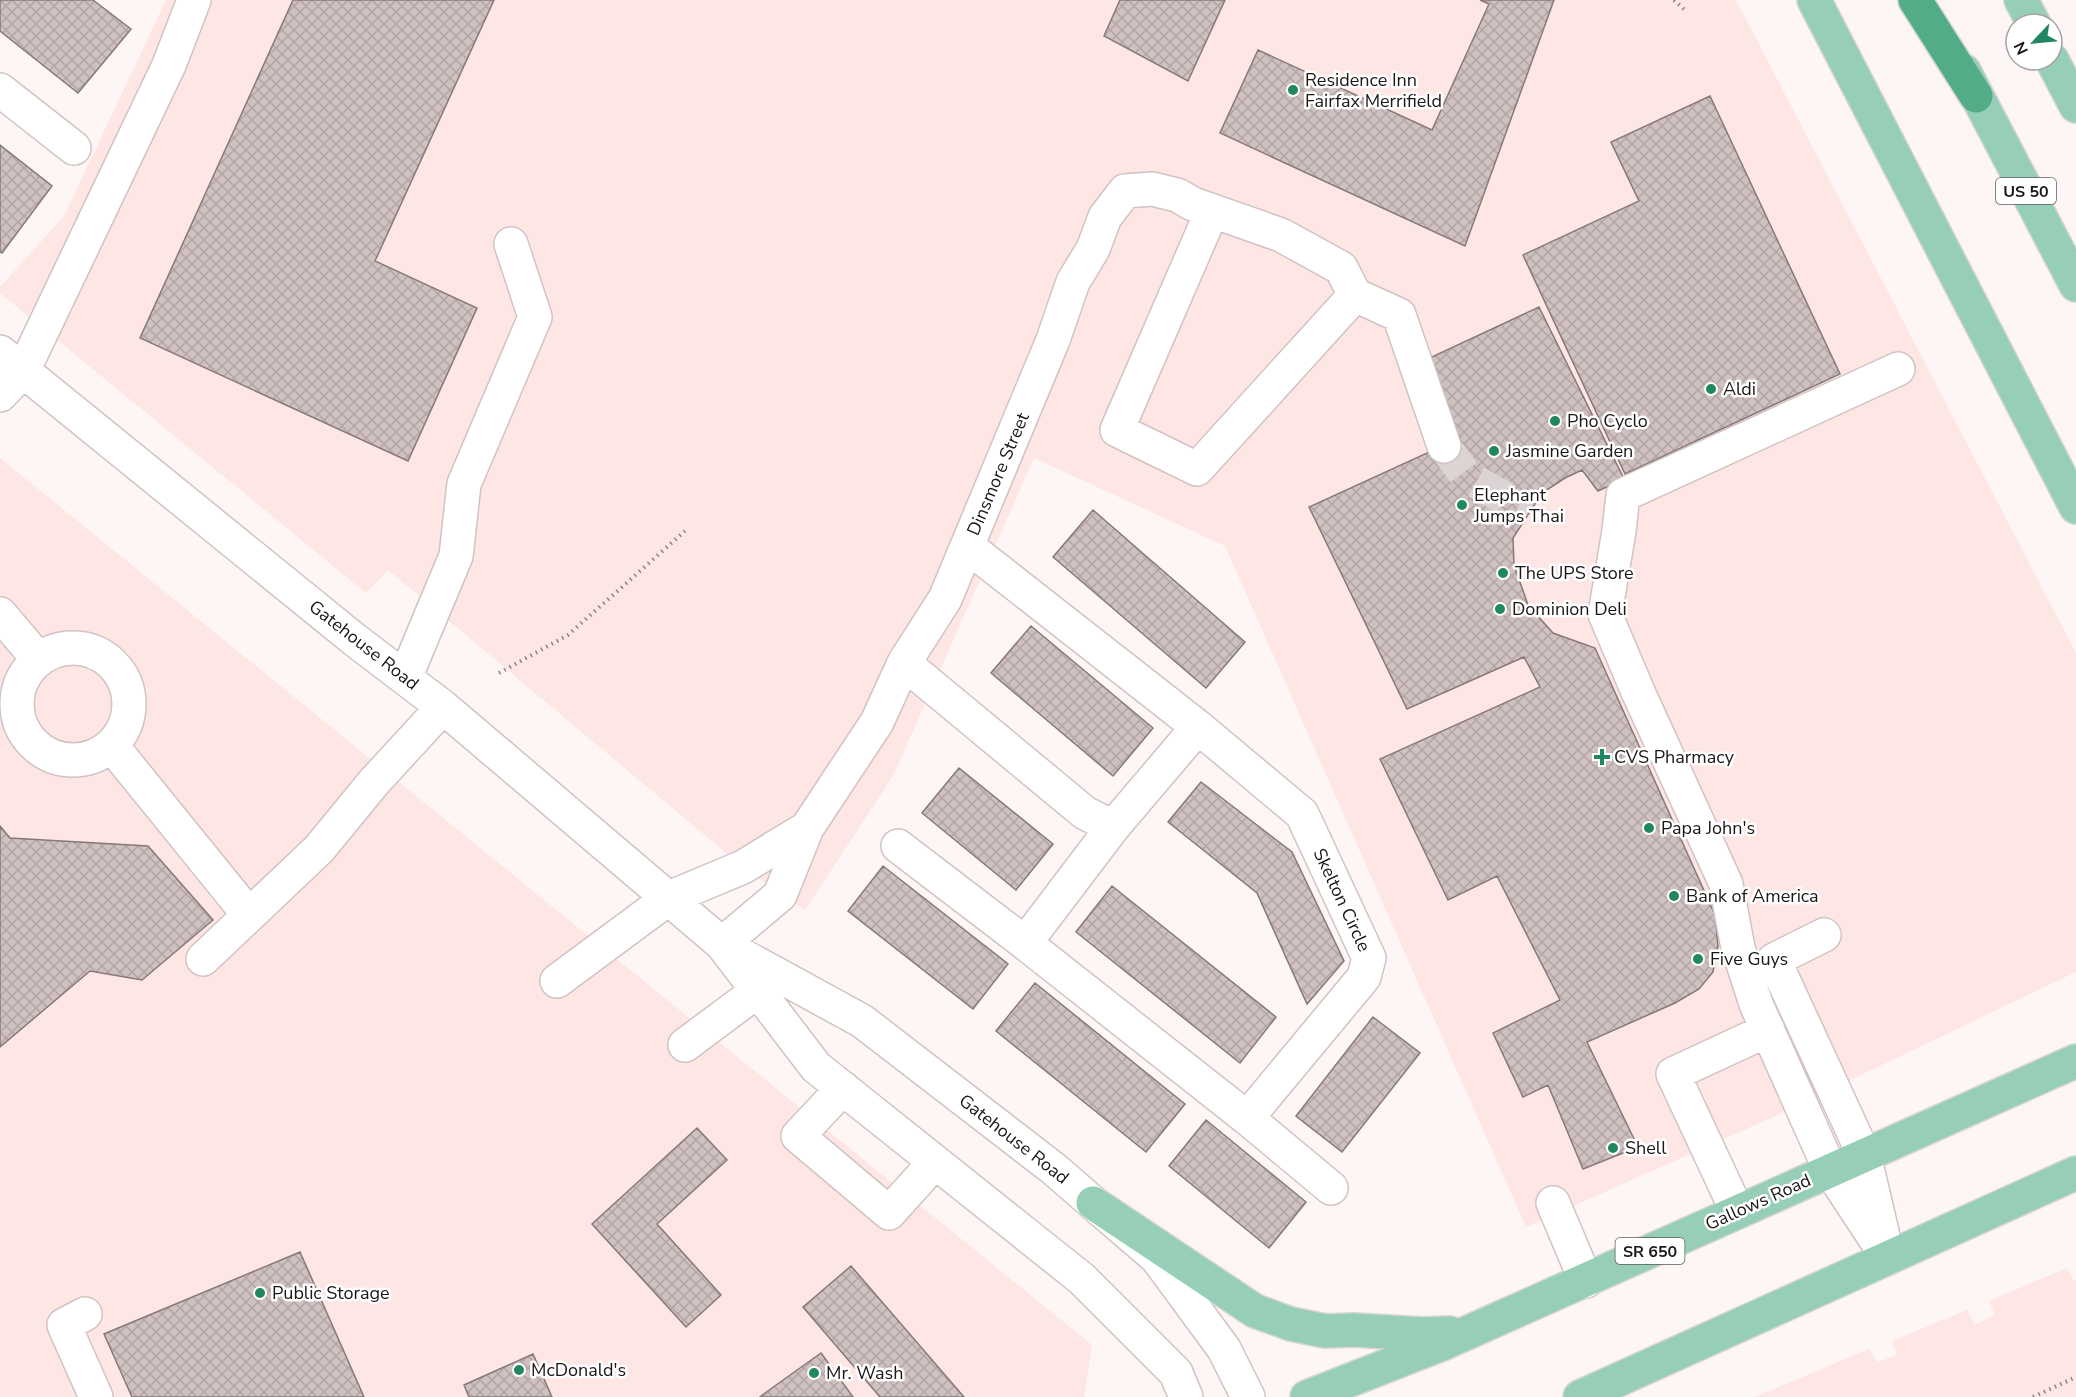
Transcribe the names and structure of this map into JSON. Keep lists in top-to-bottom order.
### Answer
{
  "streets": {
    "main road": ["US 50", "Gallows Road", "SR 650"],
    "street": ["Dinsmore Street", "Gatehouse Road", "Skelton Circle"]
  },
  "crossings": [
    ["Dinsmore Street", "Gatehouse Road"],
    ["Dinsmore Street", "Skelton Circle"]
  ],
  "places": {
    "other": [
      "Residence Inn Fairfax Merrifield",
      "Aldi",
      "Pho Cyclo",
      "Jasmine Garden",
      "Elephant Jumps Thai",
      "The UPS Store",
      "Dominion Deli",
      "Papa John's",
      "Bank of America",
      "Five Guys",
      "Shell",
      "Public Storage",
      "McDonald's",
      "Mr. Wash"
    ],
    "health": ["CVS Pharmacy"]
  },
  "north": "bottom left"
}
